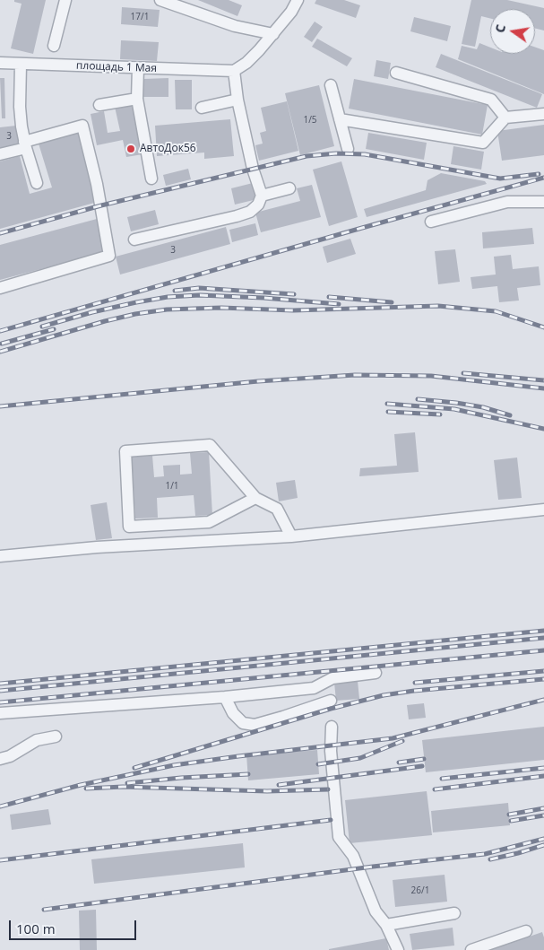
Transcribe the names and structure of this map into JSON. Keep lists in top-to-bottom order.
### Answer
{
  "streets": {
    "street": ["площадь 1 Мая"]
  },
  "places": ["АвтоДок56"],
  "house_numbers": [
    "17/1",
    "1/5",
    "3",
    "3",
    "1/1",
    "26/1"
  ],
  "scale_bar": "100 m",
  "north": "left"
}
